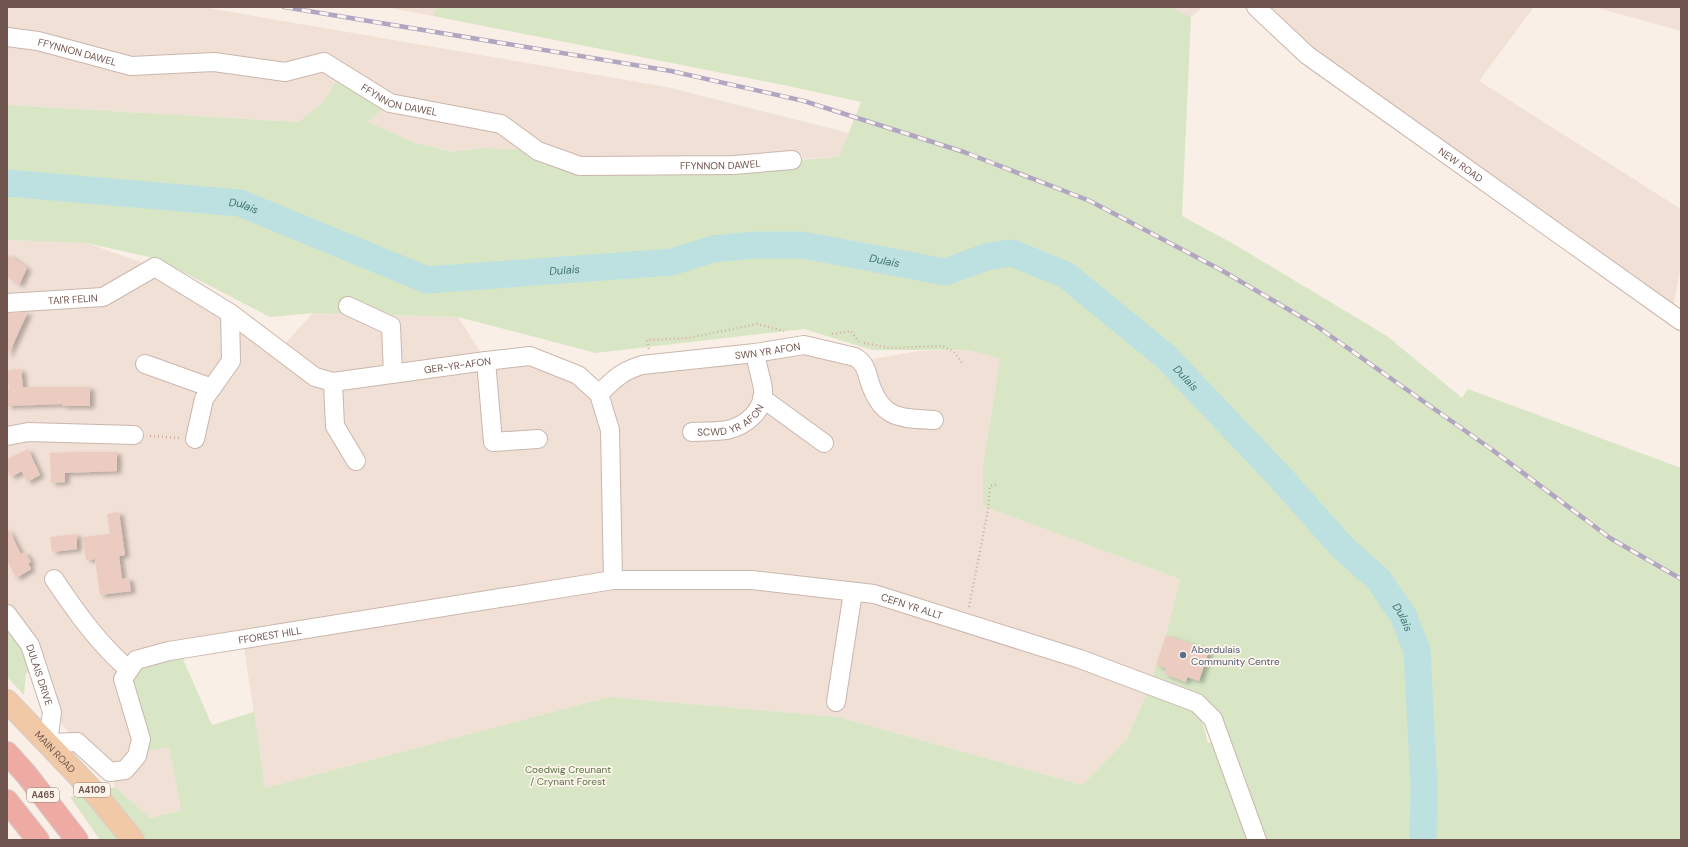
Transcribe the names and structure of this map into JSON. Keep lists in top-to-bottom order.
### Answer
{
  "streets": {
    "highway": ["A465"],
    "main road": ["MAIN ROAD", "A4109"],
    "street": [
      "FFYNNON DAWEL",
      "NEW ROAD",
      "TAI'R FELIN",
      "SWN YR AFON",
      "GER-YR-AFON",
      "SCWD YR AFON",
      "CEFN YR ALLT",
      "FFOREST HILL",
      "DULAIS DRIVE"
    ]
  },
  "crossings": [
    ["TAI'R FELIN", "GER-YR-AFON"],
    ["SWN YR AFON", "GER-YR-AFON"],
    ["SWN YR AFON", "SCWD YR AFON"],
    ["CEFN YR ALLT", "FFOREST HILL"],
    ["DULAIS DRIVE", "MAIN ROAD"]
  ],
  "water": ["Dulais"],
  "parks": ["Coedwig Creunant / Crynant Forest"],
  "places": ["Aberdulais Community Centre"]
}
